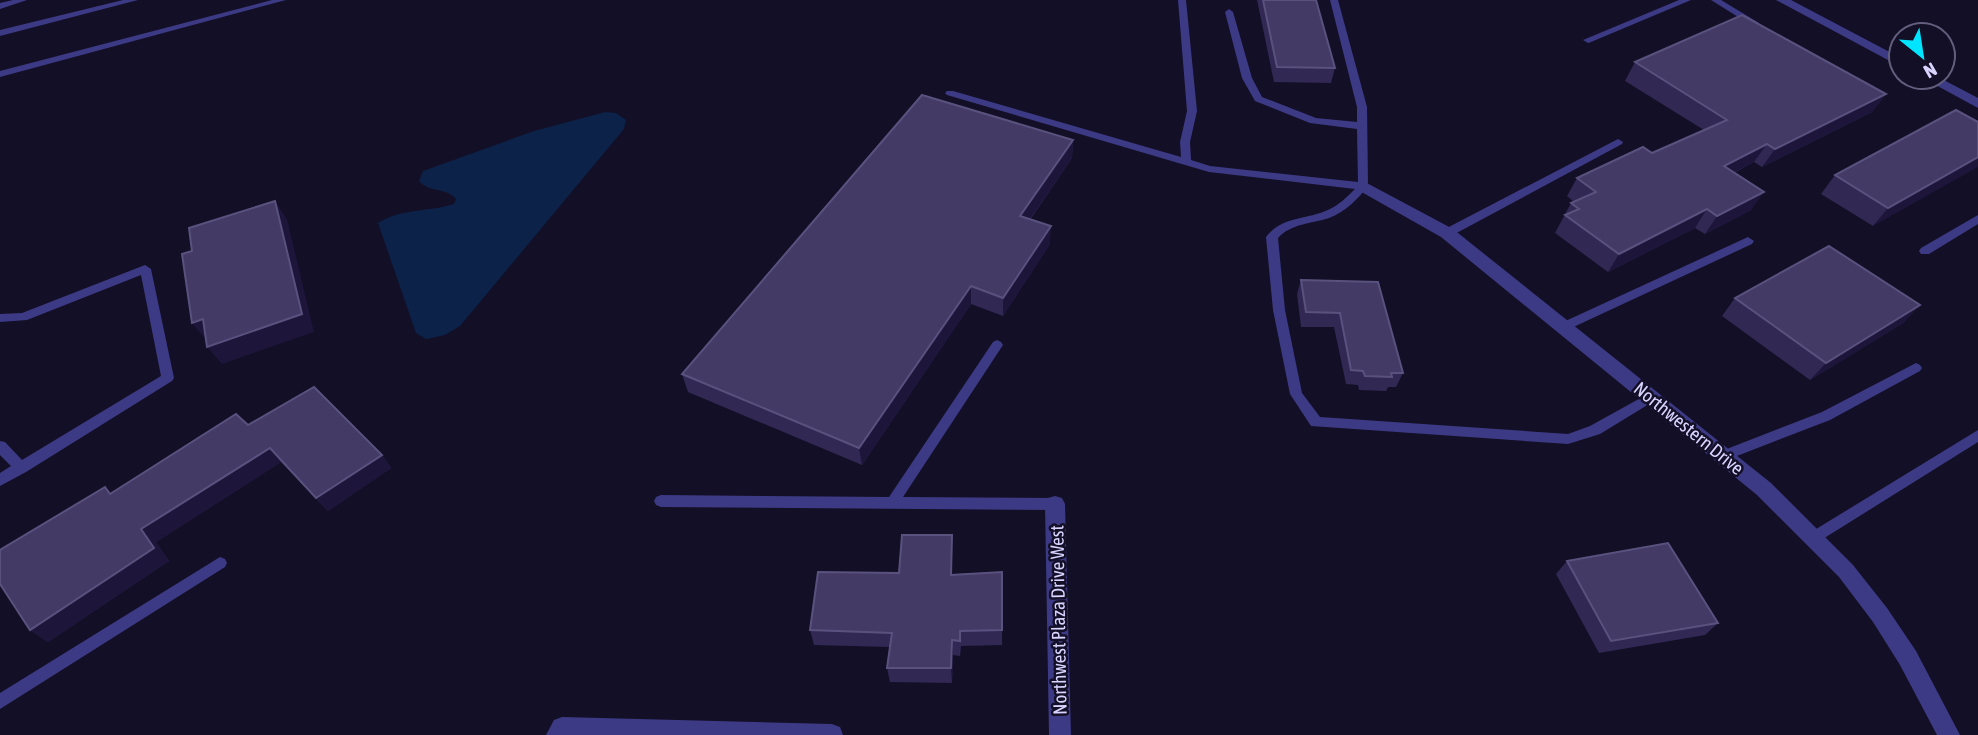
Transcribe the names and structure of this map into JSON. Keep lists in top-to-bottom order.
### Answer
{
  "streets": {
    "street": ["Northwestern Drive", "Northwest Plaza Drive West"]
  },
  "north": "bottom right"
}
